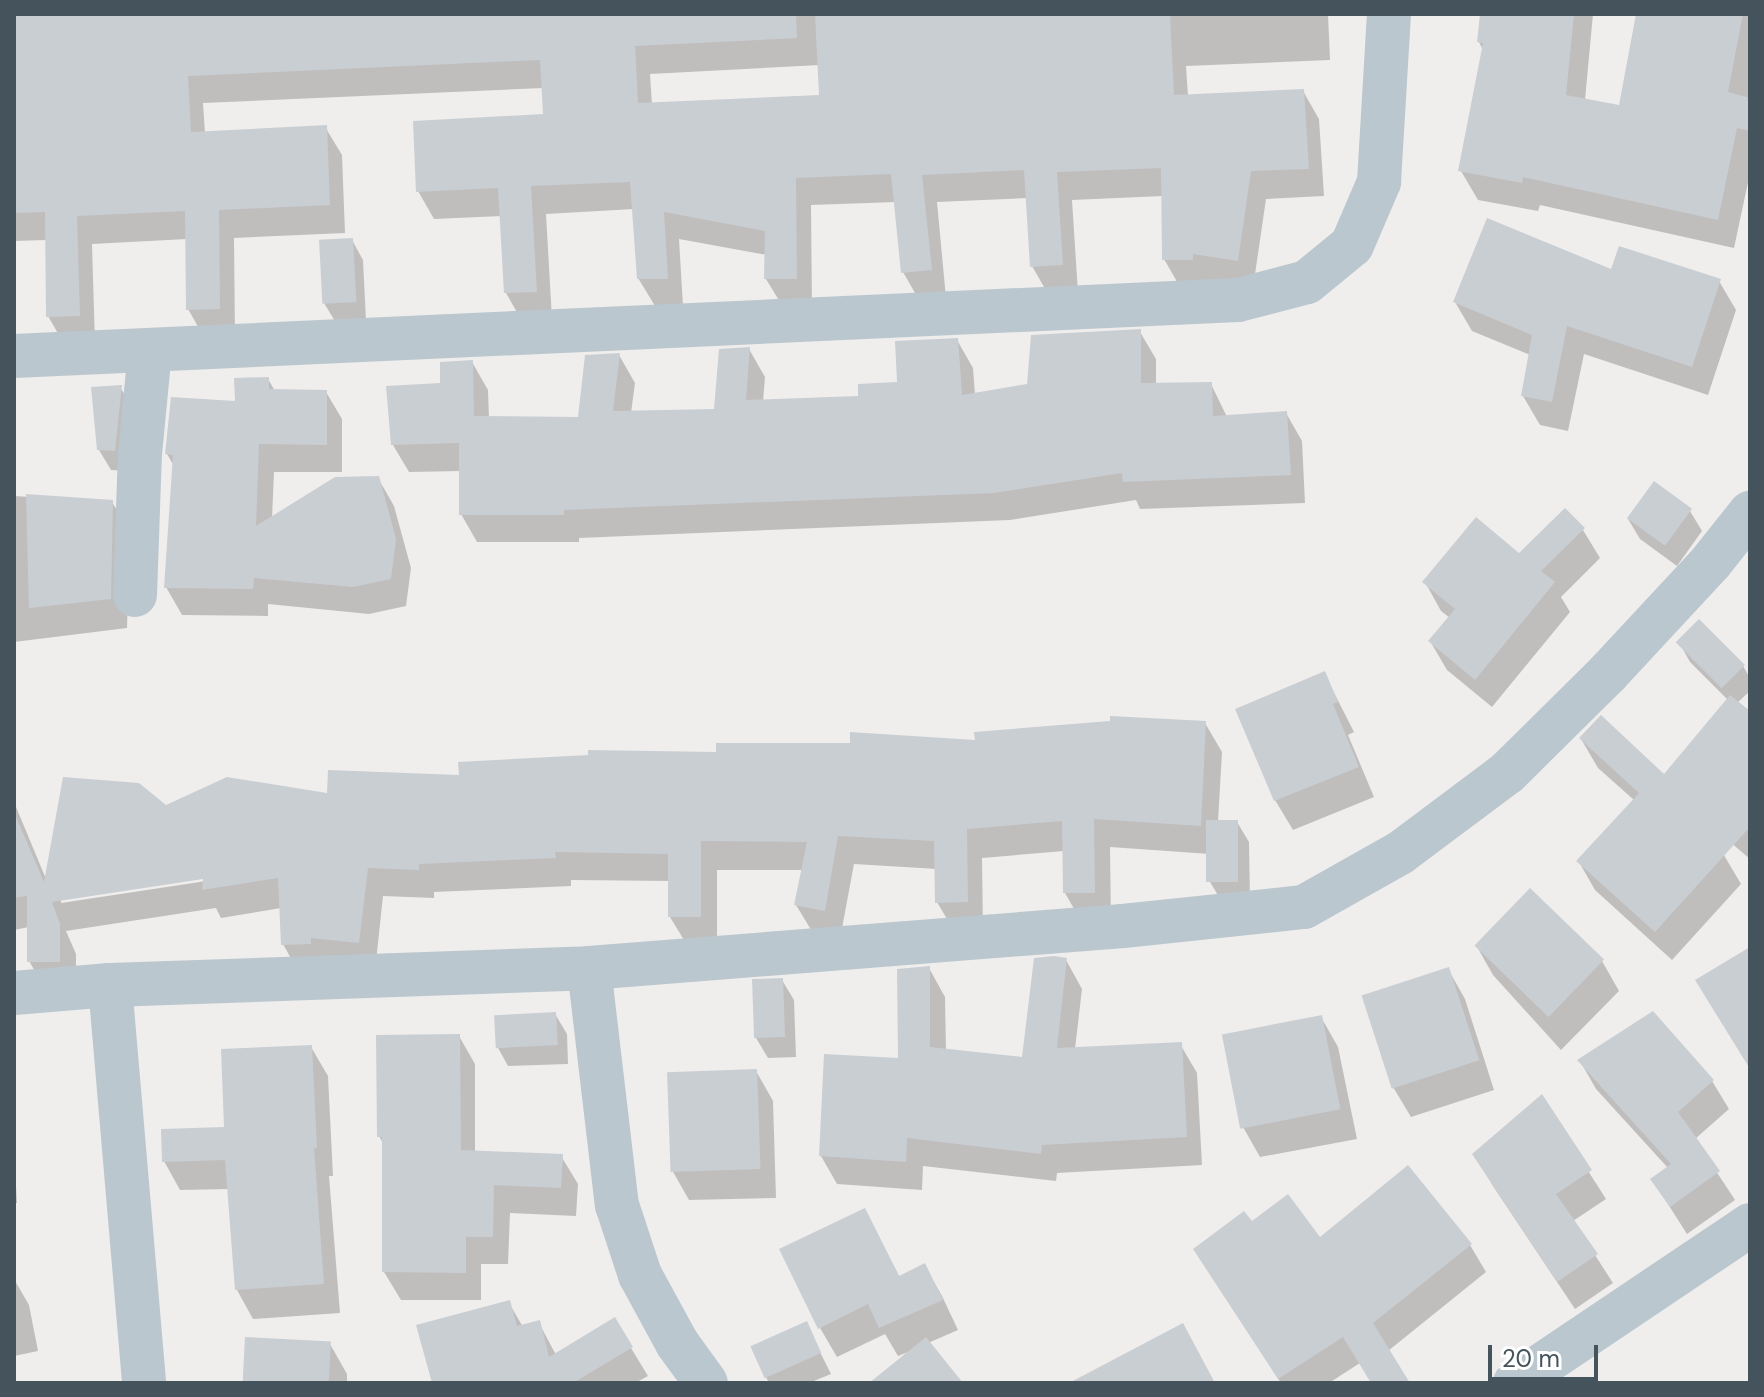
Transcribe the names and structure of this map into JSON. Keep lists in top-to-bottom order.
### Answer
{
  "scale_bar": "20 m"
}
